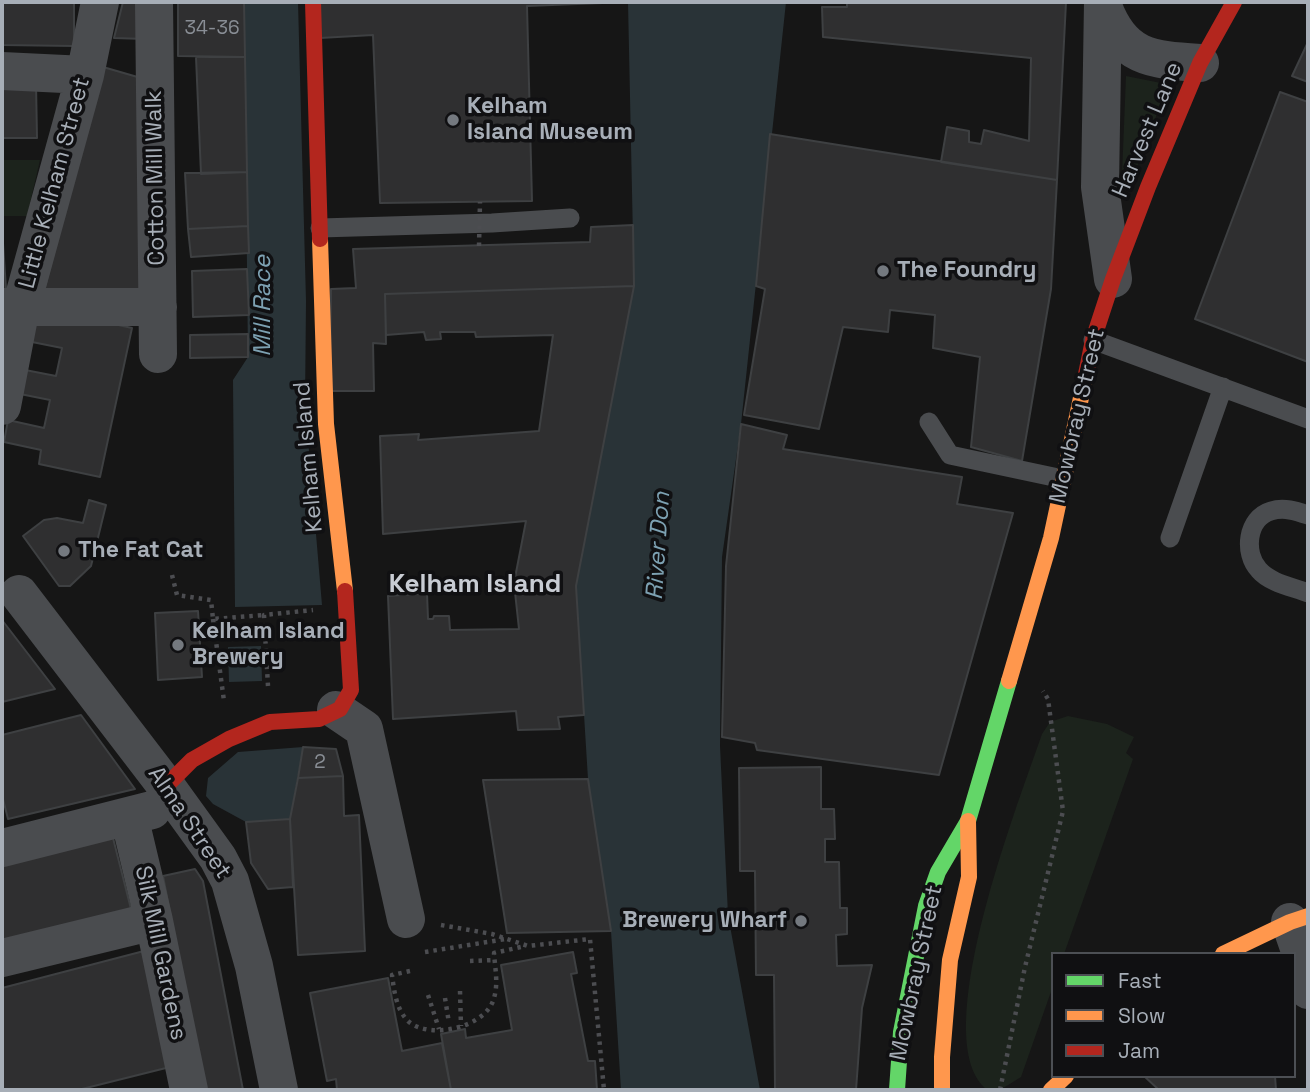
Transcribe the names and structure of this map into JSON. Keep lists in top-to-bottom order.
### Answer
{
  "streets": {
    "main road": ["Harvest Lane", "Mowbray Street", "Kelham Island"],
    "street": [
      "Cotton Mill Walk",
      "Little Kelham Street",
      "Alma Street",
      "Silk Mill Gardens"
    ]
  },
  "crossings": [
    ["Harvest Lane", "Mowbray Street"]
  ],
  "districts": ["Kelham Island"],
  "water": ["Mill Race", "River Don"],
  "places": [
    "Kelham Island Museum",
    "The Foundry",
    "The Fat Cat",
    "Kelham Island Brewery",
    "Brewery Wharf"
  ],
  "house_numbers": ["34-36", "2"],
  "legend": ["Fast", "Slow", "Jam"]
}
